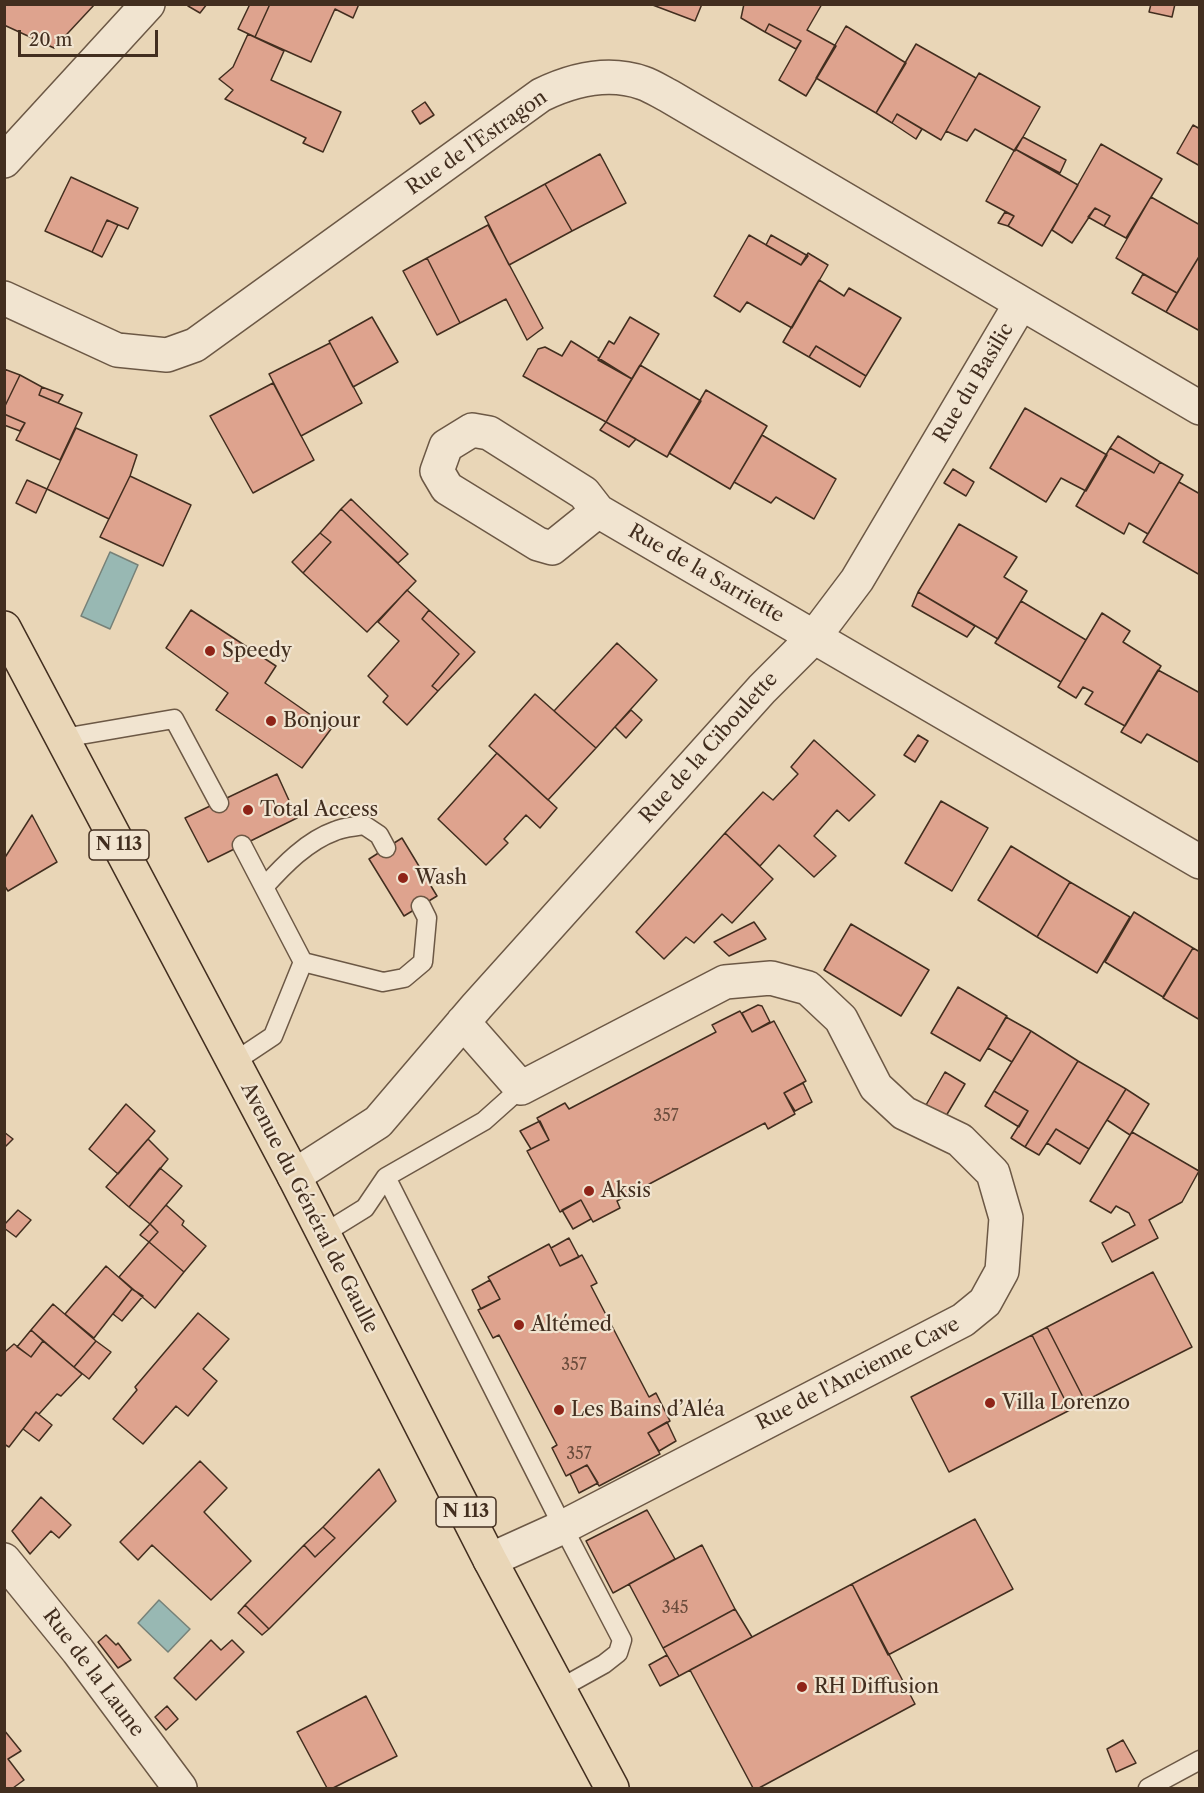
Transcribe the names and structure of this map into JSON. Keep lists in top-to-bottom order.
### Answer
{
  "streets": {
    "main road": ["N 113", "Avenue du Général de Gaulle"],
    "street": [
      "Rue de l'Estragon",
      "Rue du Basilic",
      "Rue de la Sarriette",
      "Rue de la Ciboulette",
      "Rue de l'Ancienne Cave",
      "Rue de la Laune"
    ]
  },
  "crossings": [
    ["Rue de l'Estragon", "Rue du Basilic"],
    ["Rue du Basilic", "Rue de la Sarriette"],
    ["Rue du Basilic", "Rue de la Ciboulette"],
    ["Rue de la Sarriette", "Rue de la Ciboulette"],
    ["Rue de la Ciboulette", "Avenue du Général de Gaulle"],
    ["Avenue du Général de Gaulle", "Rue de l'Ancienne Cave"]
  ],
  "places": [
    "Speedy",
    "Bonjour",
    "Total Access",
    "Wash",
    "Aksis",
    "Altémed",
    "Villa Lorenzo",
    "Les Bains d’Aléa",
    "RH Diffusion"
  ],
  "house_numbers": [
    "357",
    "357",
    "357",
    "345"
  ],
  "scale_bar": "20 m"
}
